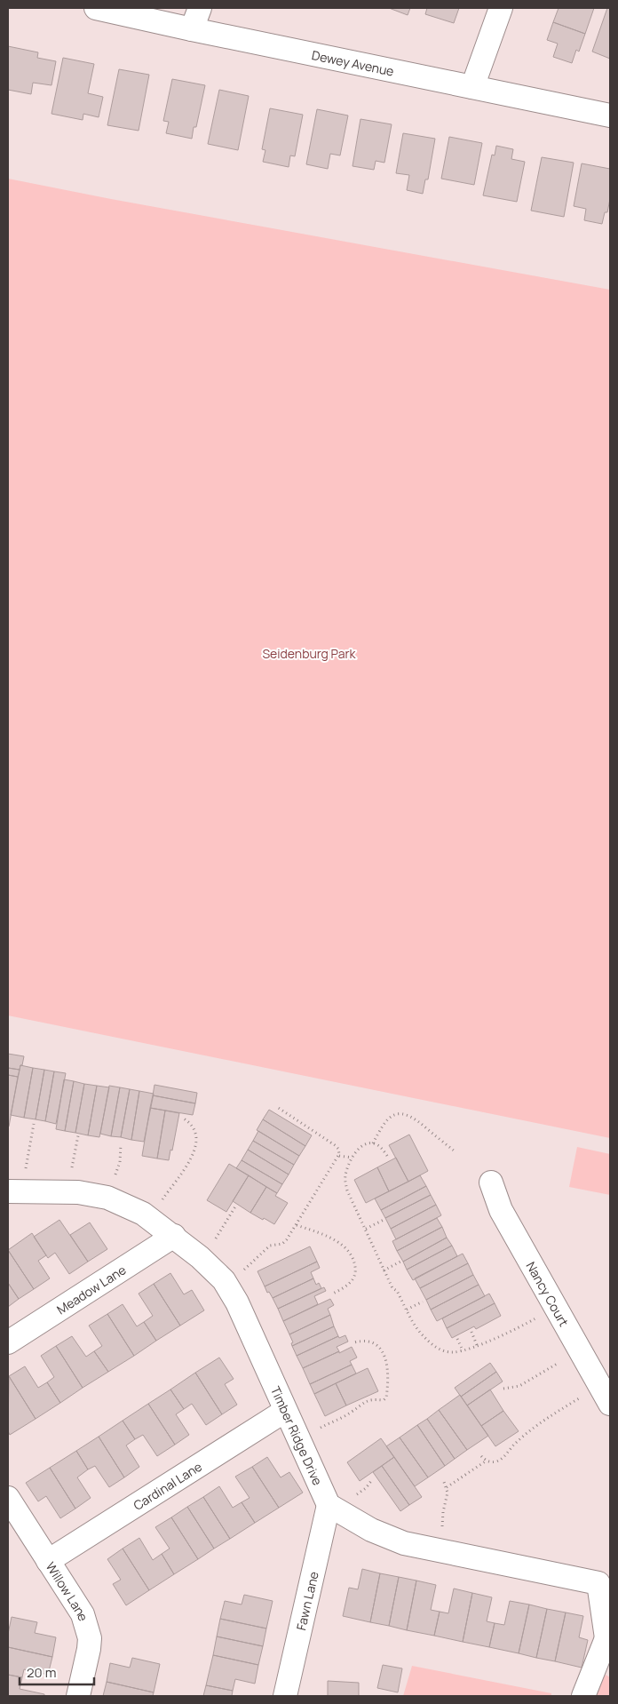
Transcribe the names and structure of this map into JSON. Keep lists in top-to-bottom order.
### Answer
{
  "streets": {
    "street": [
      "Dewey Avenue",
      "Meadow Lane",
      "Nancy Court",
      "Timber Ridge Drive",
      "Cardinal Lane",
      "Willow Lane",
      "Fawn Lane"
    ]
  },
  "crossings": [
    ["Meadow Lane", "Timber Ridge Drive"],
    ["Timber Ridge Drive", "Cardinal Lane"],
    ["Timber Ridge Drive", "Fawn Lane"],
    ["Cardinal Lane", "Willow Lane"]
  ],
  "parks": ["Seidenburg Park"],
  "scale_bar": "20 m"
}
